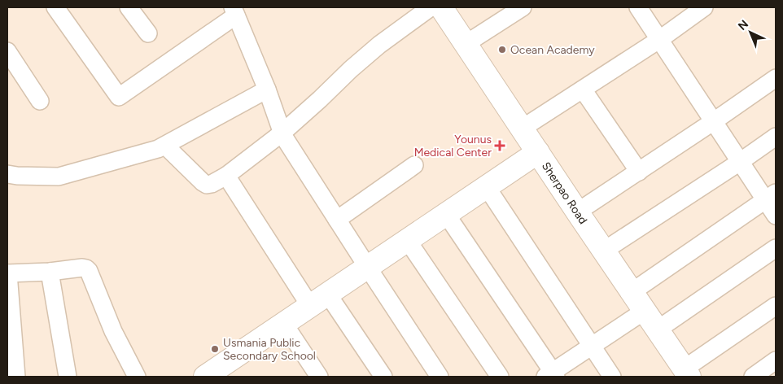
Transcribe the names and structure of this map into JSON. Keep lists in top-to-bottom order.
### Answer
{
  "streets": {
    "street": ["Sherpao Road"]
  },
  "places": {
    "other": ["Ocean Academy", "Usmania Public Secondary School"],
    "health": ["Younus Medical Center"]
  },
  "north": "top left"
}
